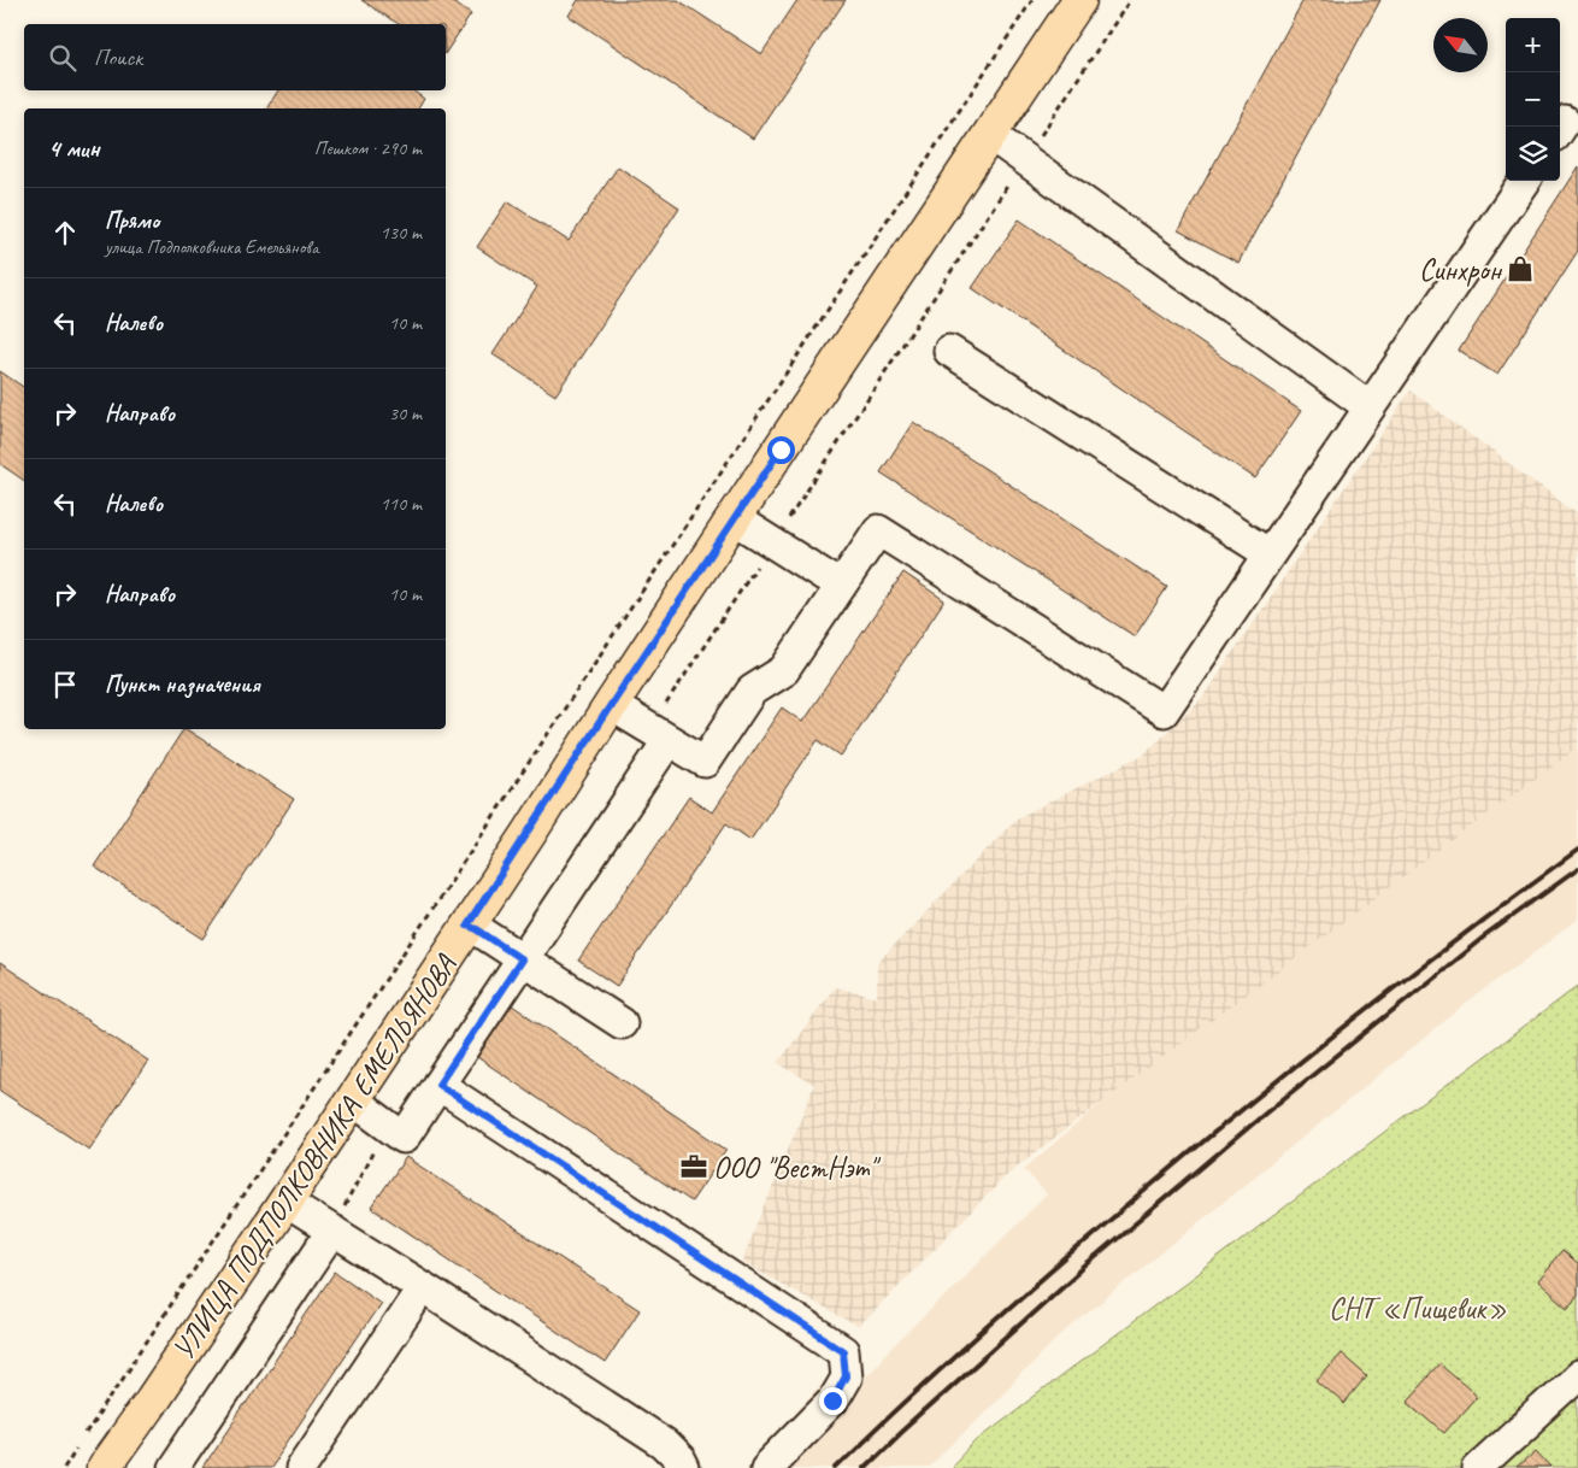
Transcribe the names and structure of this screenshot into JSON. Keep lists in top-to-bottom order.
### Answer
{
  "streets": {
    "main road": ["УЛИЦА ПОДПОЛКОВНИКА ЕМЕЛЬЯНОВА"]
  },
  "parks": ["СНТ «Пищевик»"],
  "places": {
    "shop": ["Синхрон"],
    "office": ["ООО \"ВестНэт\""]
  },
  "north": "top left",
  "page": {
    "map_buttons": ["+", "−"],
    "search": "Поиск",
    "heading": ["4 мин", "Пешком · 290 m"],
    "list": [
      ["Прямо", "улица Подполковника Емельянова", "130 m"],
      ["Налево", "10 m"],
      ["Направо", "30 m"],
      ["Налево", "110 m"],
      ["Направо", "10 m"],
      "Пункт назначения"
    ]
  }
}
